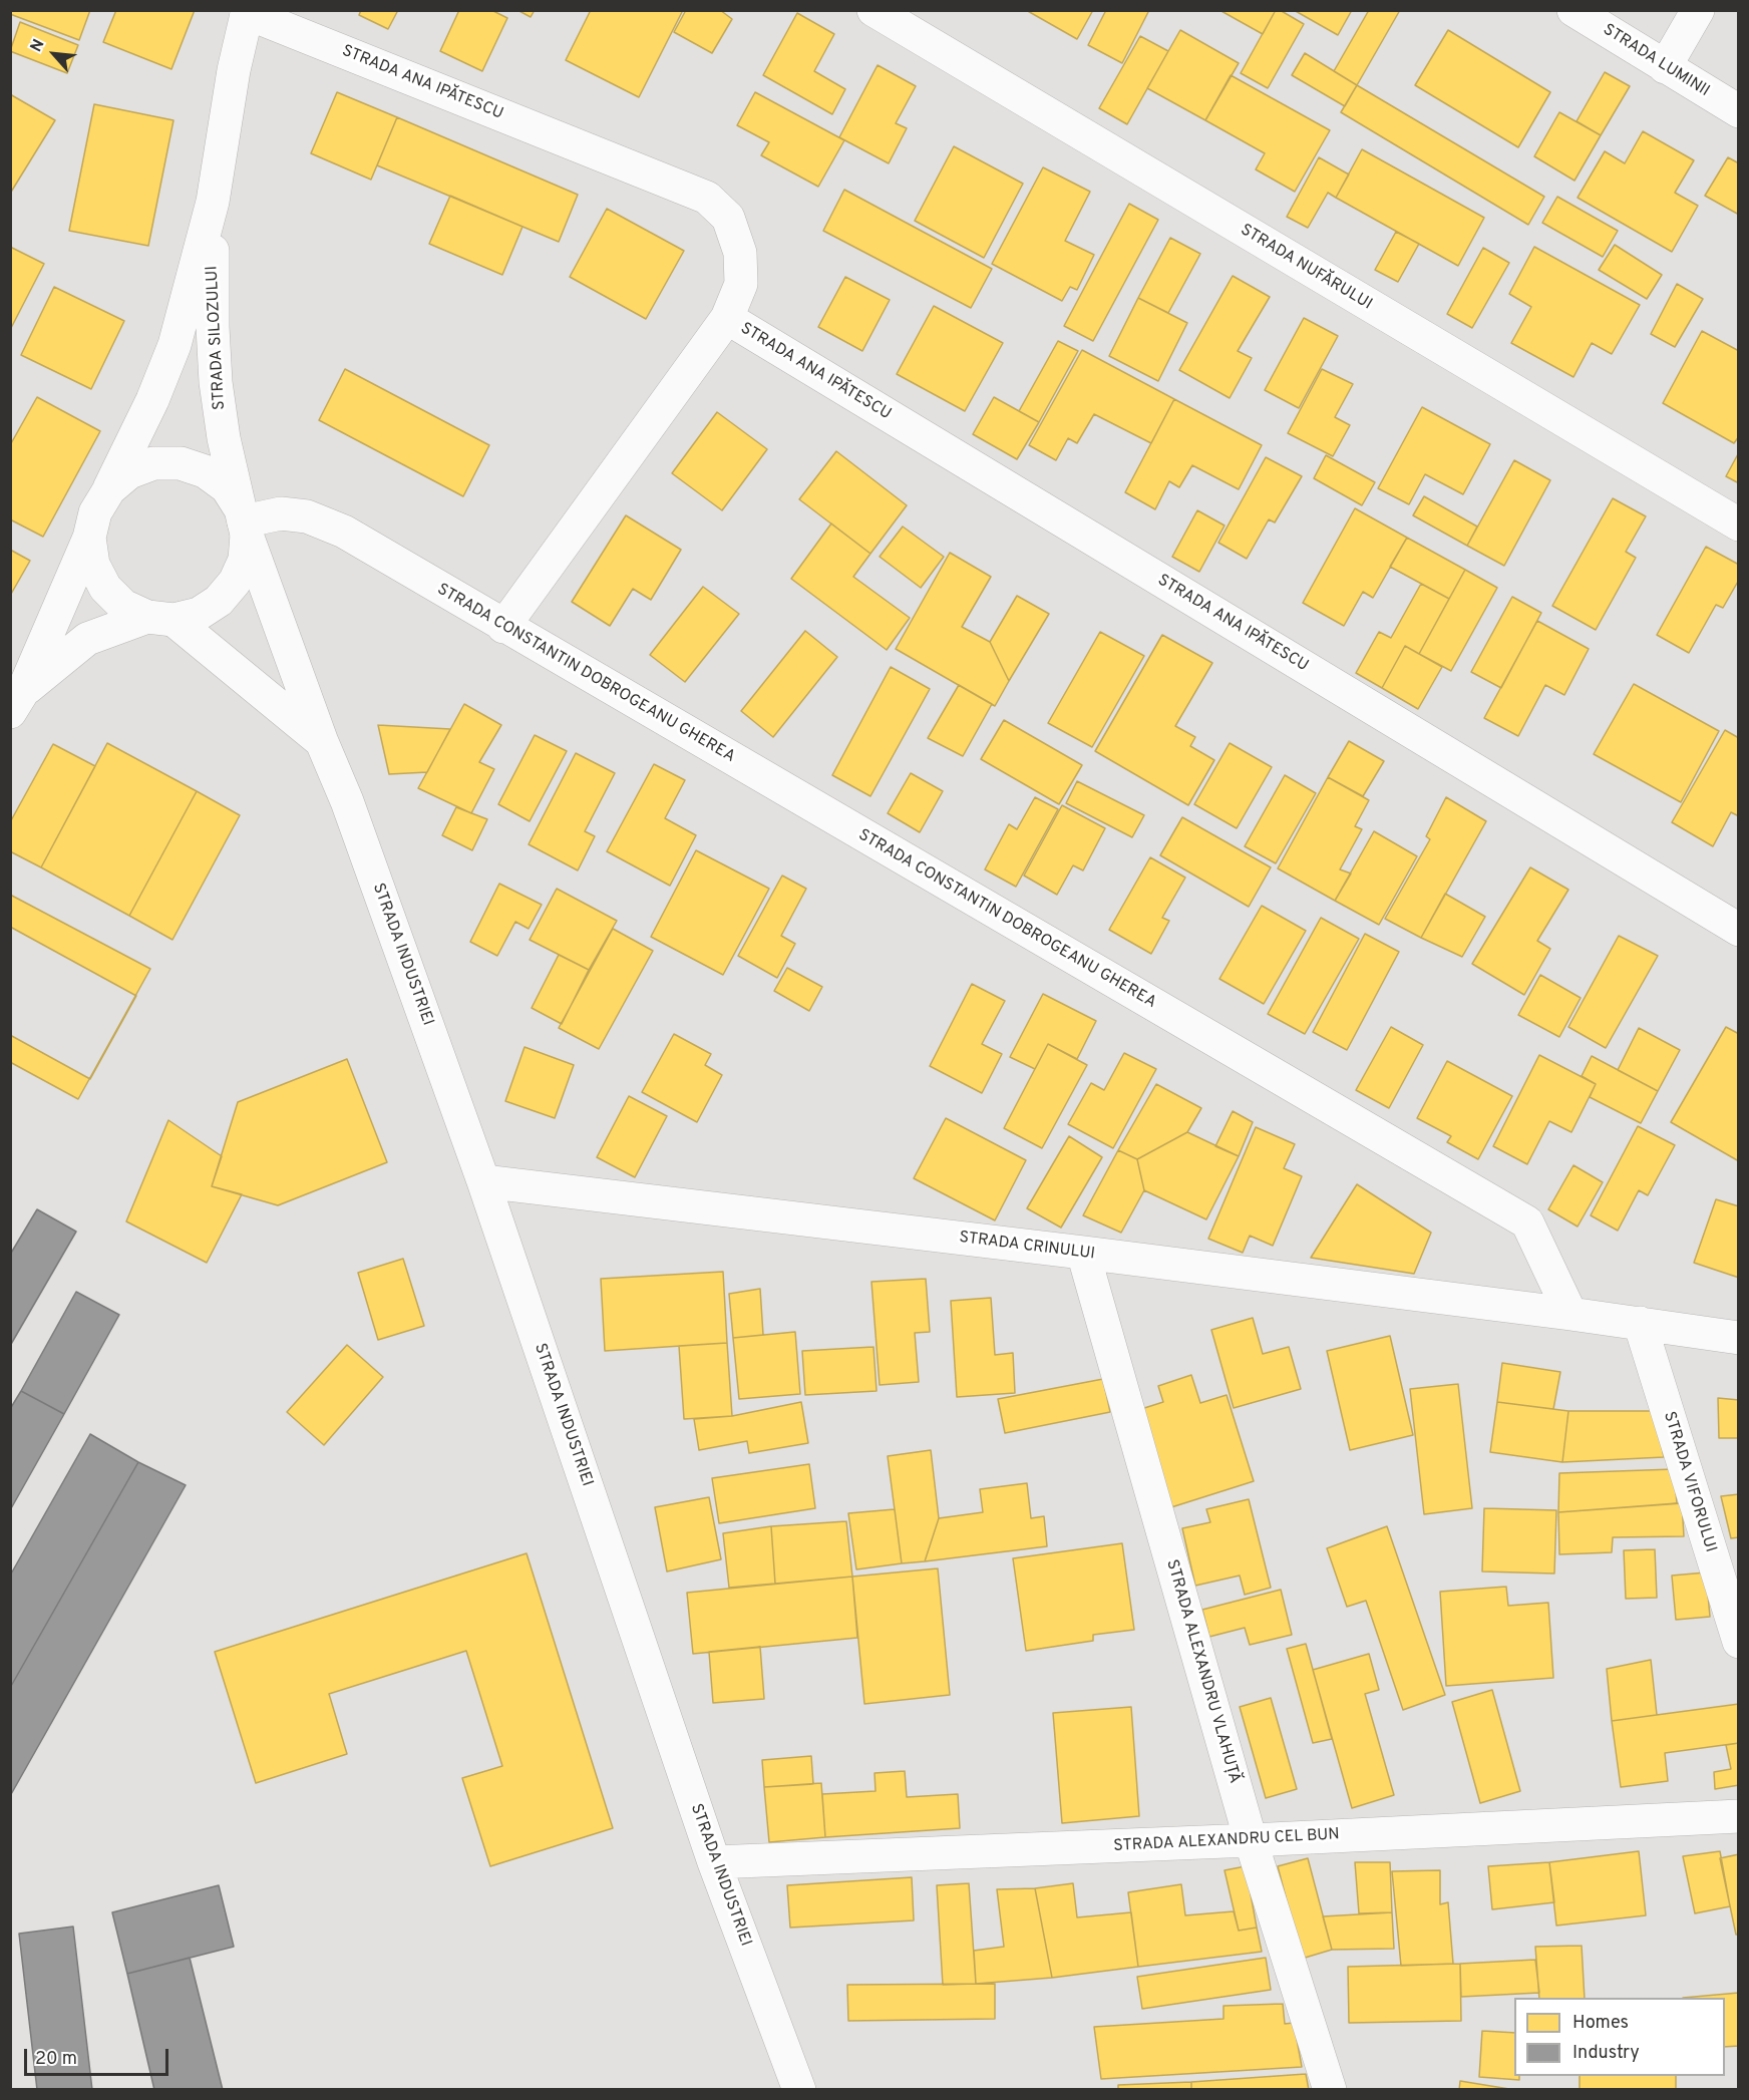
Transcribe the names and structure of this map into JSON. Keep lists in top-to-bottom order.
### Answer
{
  "streets": {
    "street": [
      "STRADA LUMINII",
      "STRADA ANA IPĂTESCU",
      "STRADA NUFĂRULUI",
      "STRADA SILOZULUI",
      "STRADA CONSTANTIN DOBROGEANU GHEREA",
      "STRADA INDUSTRIEI",
      "STRADA CRINULUI",
      "STRADA VIFORULUI",
      "STRADA ALEXANDRU VLAHUȚĂ",
      "STRADA ALEXANDRU CEL BUN"
    ]
  },
  "crossings": [
    ["STRADA ANA IPĂTESCU", "STRADA SILOZULUI"],
    ["STRADA ANA IPĂTESCU", "STRADA CONSTANTIN DOBROGEANU GHEREA"],
    ["STRADA SILOZULUI", "STRADA CONSTANTIN DOBROGEANU GHEREA"],
    ["STRADA SILOZULUI", "STRADA INDUSTRIEI"],
    ["STRADA CONSTANTIN DOBROGEANU GHEREA", "STRADA INDUSTRIEI"],
    ["STRADA CONSTANTIN DOBROGEANU GHEREA", "STRADA CRINULUI"],
    ["STRADA INDUSTRIEI", "STRADA CRINULUI"],
    ["STRADA INDUSTRIEI", "STRADA ALEXANDRU CEL BUN"],
    ["STRADA CRINULUI", "STRADA ALEXANDRU VLAHUȚĂ"],
    ["STRADA ALEXANDRU VLAHUȚĂ", "STRADA ALEXANDRU CEL BUN"]
  ],
  "legend": ["Homes", "Industry"],
  "scale_bar": "20 m",
  "north": "top left"
}
